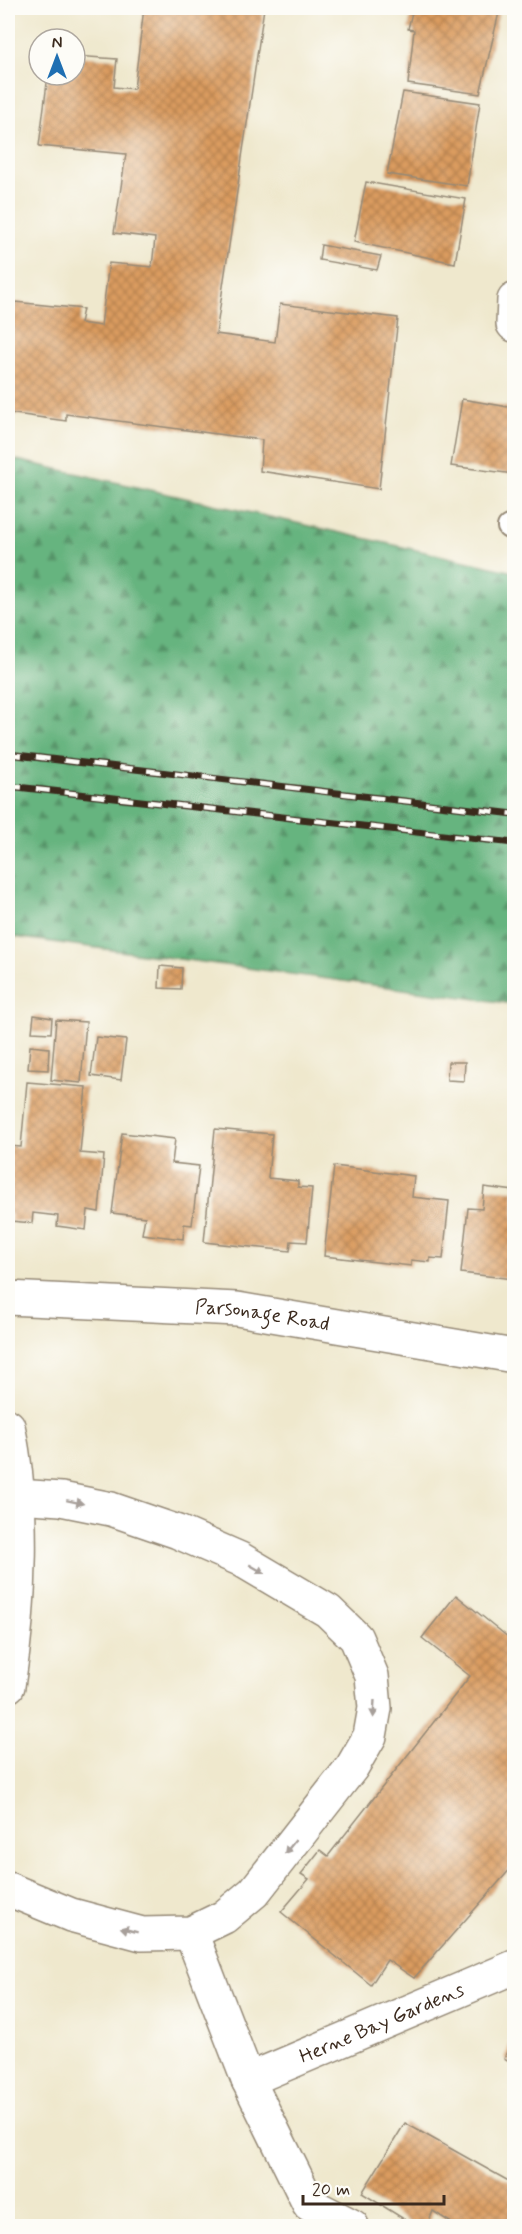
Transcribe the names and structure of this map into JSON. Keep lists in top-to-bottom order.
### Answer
{
  "streets": {
    "street": ["Parsonage Road", "Herne Bay Gardens"]
  },
  "scale_bar": "20 m",
  "north": "top"
}
